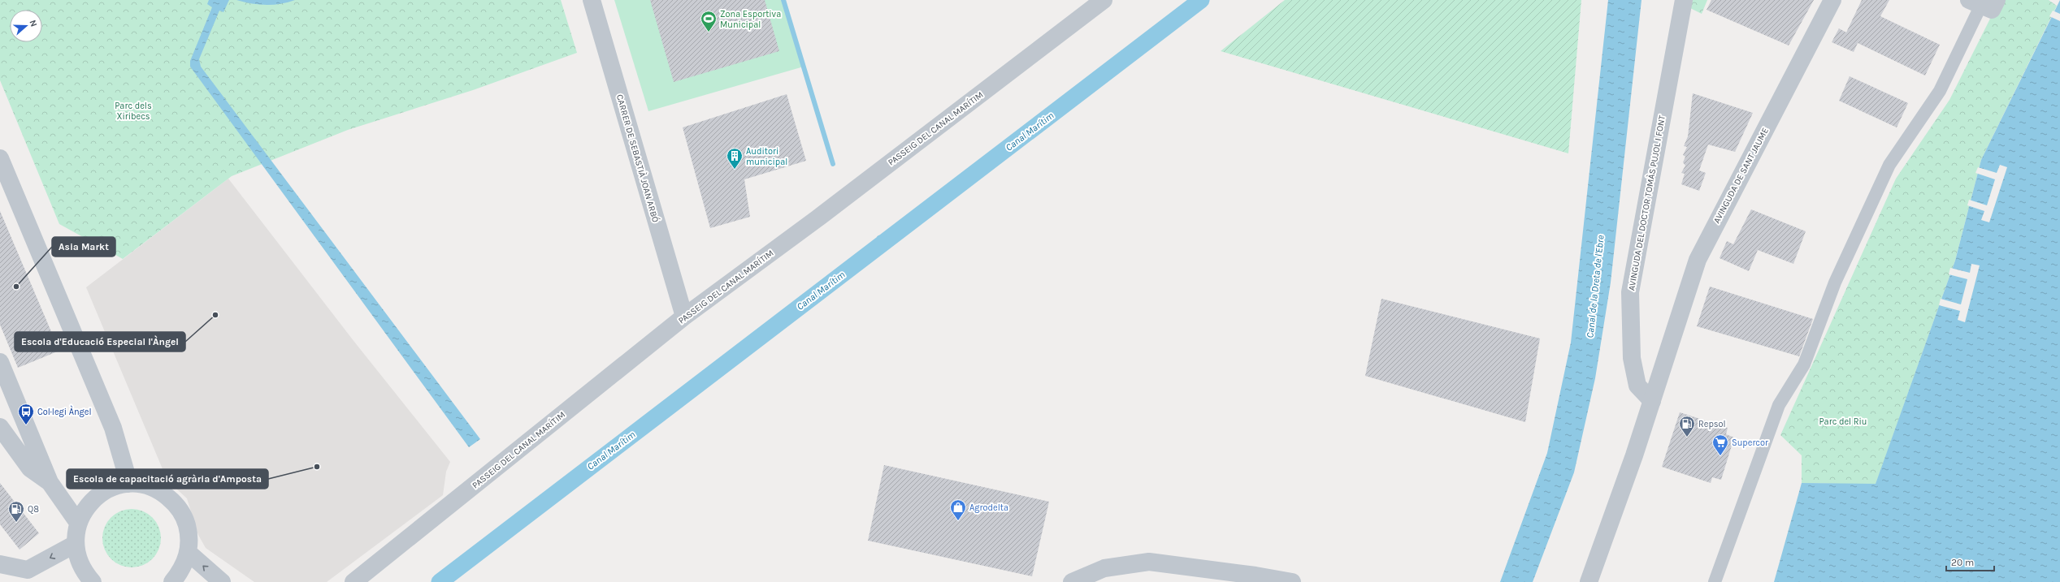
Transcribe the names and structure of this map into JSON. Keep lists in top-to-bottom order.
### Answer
{
  "streets": {
    "street": [
      "PASSEIG DEL CANAL MARÍTIM",
      "CARRER DE SEBASTIÀ JOAN ARBÓ",
      "AVINGUDA DE SANT JAUME",
      "AVINGUDA DEL DOCTOR TOMÀS PUJOL I FONT"
    ]
  },
  "crossings": [
    ["PASSEIG DEL CANAL MARÍTIM", "CARRER DE SEBASTIÀ JOAN ARBÓ"],
    ["AVINGUDA DE SANT JAUME", "AVINGUDA DEL DOCTOR TOMÀS PUJOL I FONT"]
  ],
  "water": ["Canal Marítim", "Canal de la Dreta de l'Ebre"],
  "parks": ["Parc dels Xiribecs", "Parc del Riu"],
  "places": {
    "sports": ["Zona Esportiva Municipal"],
    "building": ["Auditori municipal"],
    "other": ["Asia Markt", "Escola d'Educació Especial l'Àngel", "Escola de capacitació agrària d'Amposta"],
    "bus stop": ["Col·legi Àngel"],
    "fuel station": ["Repsol", "Q8"],
    "supermarket": ["Supercor"],
    "shop": ["Agrodelta"]
  },
  "scale_bar": "20 m",
  "north": "right"
}
